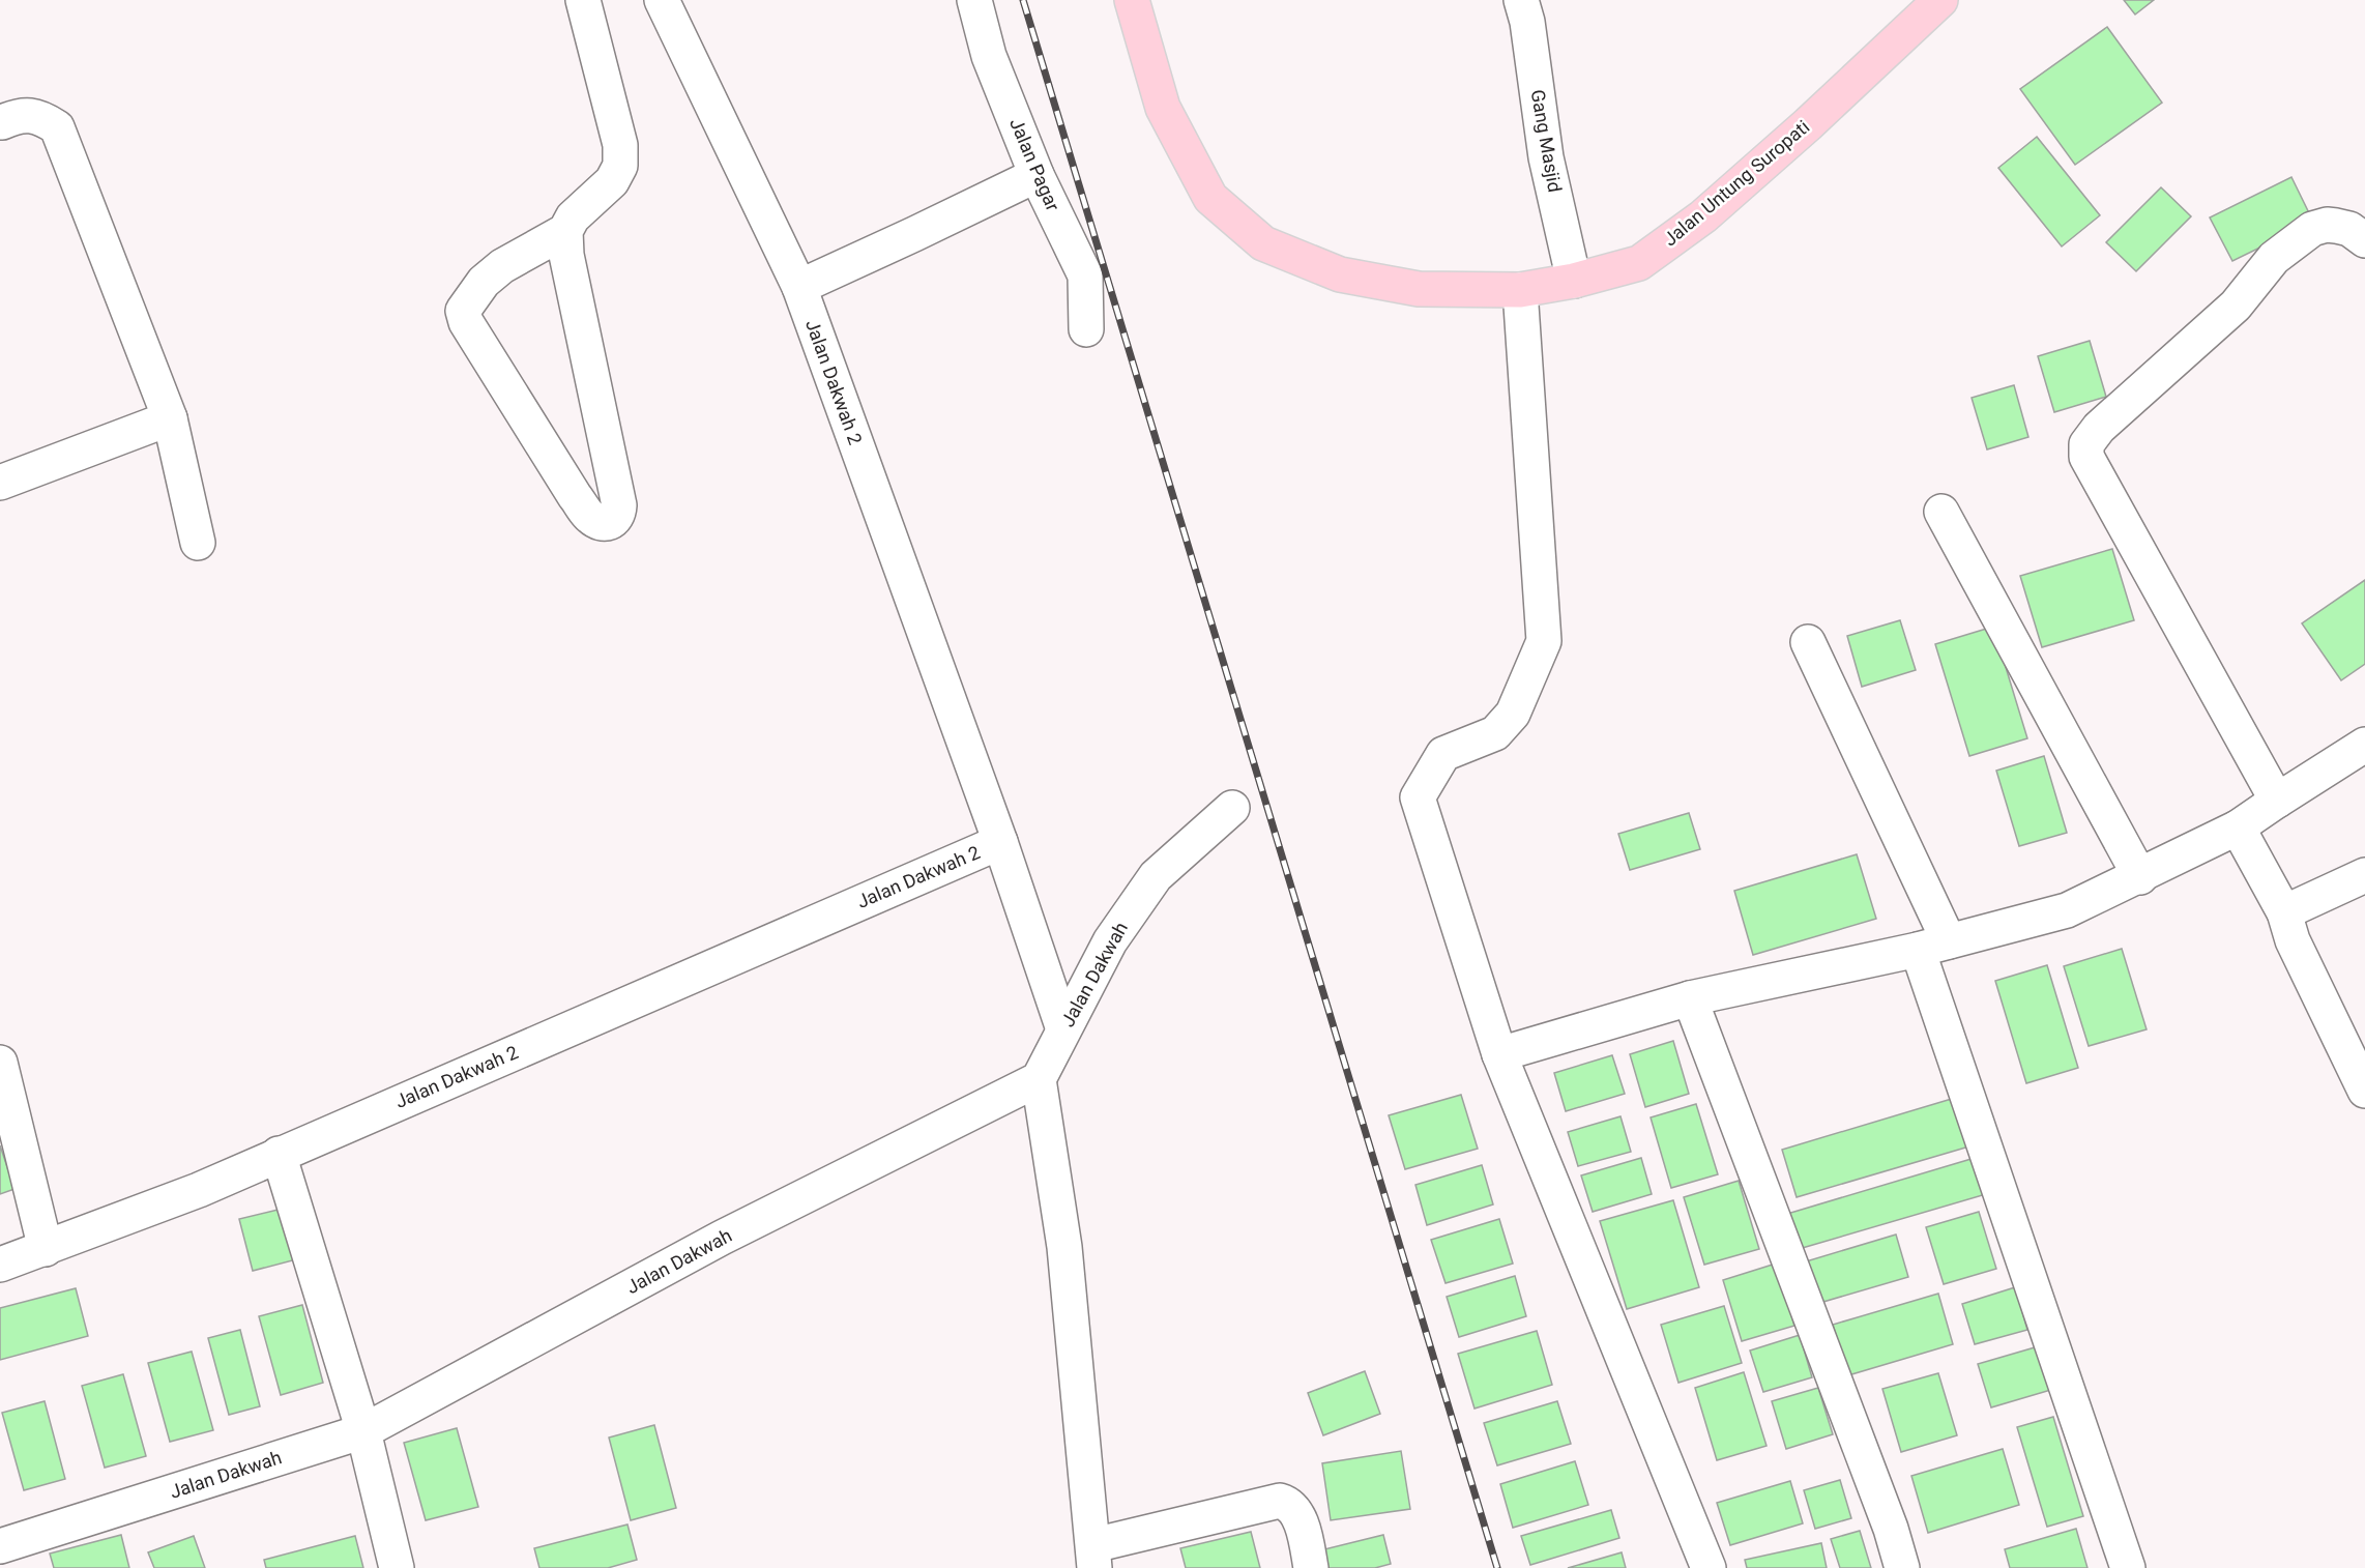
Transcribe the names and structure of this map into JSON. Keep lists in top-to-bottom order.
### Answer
{
  "streets": {
    "main road": ["Jalan Untung Suropati"],
    "street": [
      "Gang Masjid",
      "Jalan Pagar",
      "Jalan Dakwah 2",
      "Jalan Dakwah"
    ]
  },
  "crossings": [
    ["Gang Masjid", "Jalan Untung Suropati"]
  ]
}
